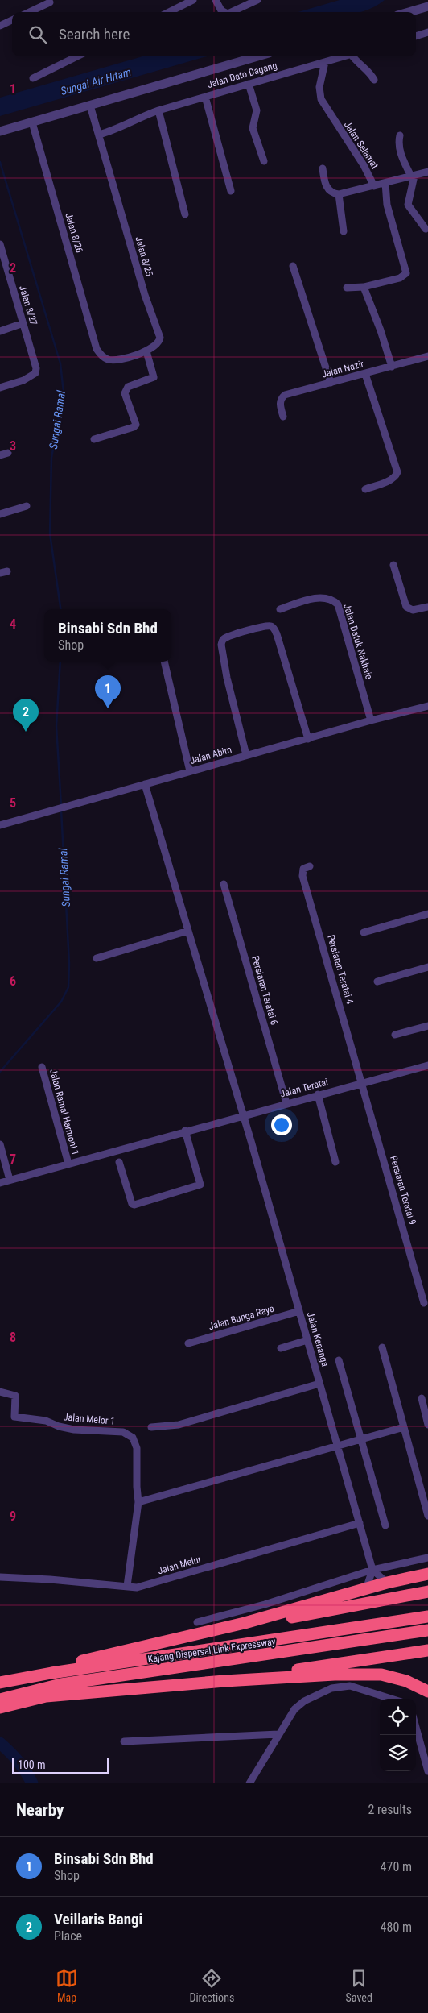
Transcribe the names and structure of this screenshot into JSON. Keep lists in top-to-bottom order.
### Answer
{
  "streets": {
    "highway": ["Kajang Dispersal Link Expressway"],
    "street": [
      "Jalan Dato Dagang",
      "Jalan Selamat",
      "Jalan 8/26",
      "Jalan 8/25",
      "Jalan 8/27",
      "Jalan Nazir",
      "Jalan Datuk Nakhaie",
      "Jalan Abim",
      "Persiaran Teratai 4",
      "Persiaran Teratai 6",
      "Jalan Teratai",
      "Jalan Ramal Harmoni 1",
      "Persiaran Teratai 9",
      "Jalan Bunga Raya",
      "Jalan Kenanga",
      "Jalan Melor 1",
      "Jalan Melur"
    ]
  },
  "crossings": [
    ["Jalan Dato Dagang", "Jalan Selamat"],
    ["Jalan Dato Dagang", "Jalan 8/25"],
    ["Jalan 8/26", "Jalan 8/25"],
    ["Jalan Datuk Nakhaie", "Jalan Abim"],
    ["Jalan Abim", "Jalan Kenanga"],
    ["Persiaran Teratai 4", "Jalan Teratai"],
    ["Persiaran Teratai 4", "Persiaran Teratai 9"],
    ["Persiaran Teratai 6", "Jalan Teratai"],
    ["Jalan Teratai", "Jalan Ramal Harmoni 1"],
    ["Jalan Teratai", "Persiaran Teratai 9"],
    ["Jalan Teratai", "Jalan Kenanga"],
    ["Jalan Bunga Raya", "Jalan Kenanga"],
    ["Jalan Kenanga", "Jalan Melur"],
    ["Jalan Melor 1", "Jalan Melur"]
  ],
  "water": ["Sungai Air Hitam", "Sungai Ramal"],
  "scale_bar": "100 m",
  "page": {
    "search": "Search here",
    "popup": ["Binsabi Sdn Bhd", "Shop"],
    "pins": ["1", "2"],
    "scale": "100 m",
    "heading": ["Nearby", "2 results"],
    "list": [
      {
        "mark": "1",
        "name": "Binsabi Sdn Bhd",
        "note": "Shop",
        "value": "470 m"
      },
      {
        "mark": "2",
        "name": "Veillaris Bangi",
        "note": "Place",
        "value": "480 m"
      }
    ],
    "nav": ["Map", "Directions", "Saved"]
  },
  "grid": {
    "rows": [
      "1",
      "2",
      "3",
      "4",
      "5",
      "6",
      "7",
      "8",
      "9"
    ]
  }
}
